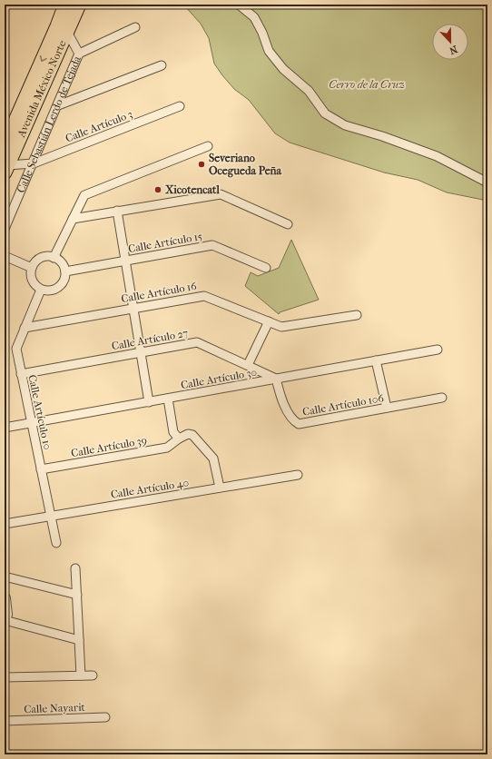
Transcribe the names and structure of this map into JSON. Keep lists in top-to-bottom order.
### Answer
{
  "streets": {
    "main road": ["Avenida México Norte"],
    "street": [
      "Calle Sebastián Lerdo de Tejada",
      "Calle Artículo 3",
      "Calle Artículo 15",
      "Calle Artículo 16",
      "Calle Artículo 27",
      "Calle Artículo 30",
      "Calle Artículo 106",
      "Calle Artículo 10",
      "Calle Artículo 39",
      "Calle Artículo 40",
      "Calle Nayarit"
    ]
  },
  "crossings": [
    ["Avenida México Norte", "Calle Sebastián Lerdo de Tejada"],
    ["Avenida México Norte", "Calle Artículo 3"],
    ["Calle Sebastián Lerdo de Tejada", "Calle Artículo 3"],
    ["Calle Artículo 15", "Calle Artículo 10"],
    ["Calle Artículo 16", "Calle Artículo 10"],
    ["Calle Artículo 27", "Calle Artículo 30"],
    ["Calle Artículo 27", "Calle Artículo 106"],
    ["Calle Artículo 27", "Calle Artículo 10"],
    ["Calle Artículo 30", "Calle Artículo 106"],
    ["Calle Artículo 30", "Calle Artículo 10"],
    ["Calle Artículo 10", "Calle Artículo 39"],
    ["Calle Artículo 10", "Calle Artículo 40"]
  ],
  "parks": ["Cerro de la Cruz"],
  "places": ["Severiano Ocegueda Peña", "Xicotencatl"],
  "north": "bottom"
}
